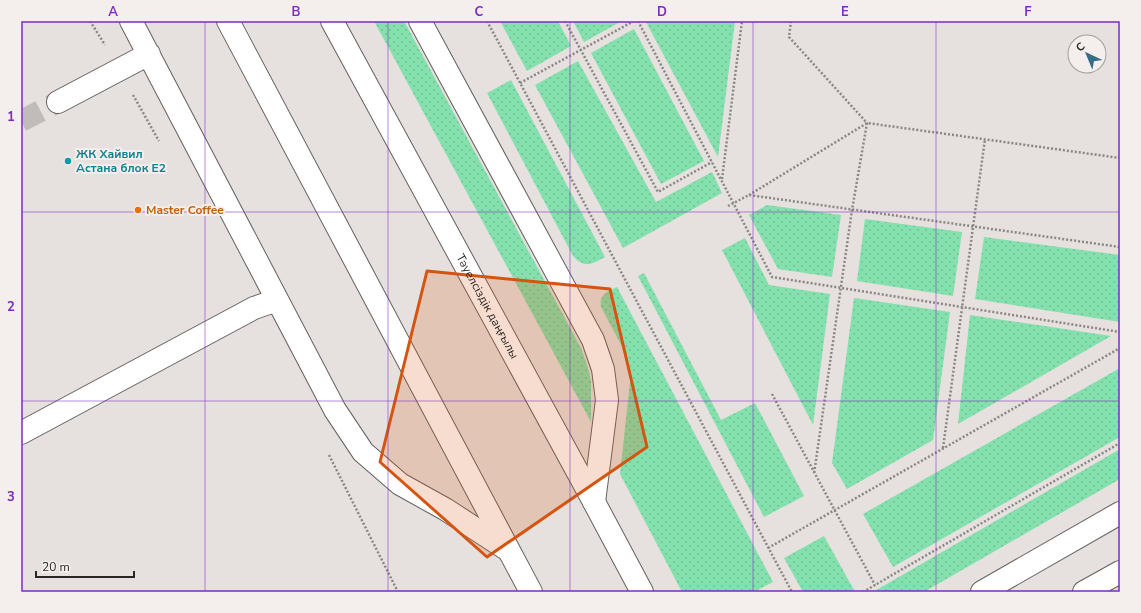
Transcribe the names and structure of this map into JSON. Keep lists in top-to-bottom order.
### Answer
{
  "streets": {
    "main road": ["Тәуелсіздік даңғылы"]
  },
  "places": ["ЖК Хайвил Астана блок E2", "Master Coffee"],
  "scale_bar": "20 m",
  "north": "top left",
  "grid": {
    "columns": [
      "A",
      "B",
      "C",
      "D",
      "E",
      "F"
    ],
    "rows": ["1", "2", "3"]
  }
}
